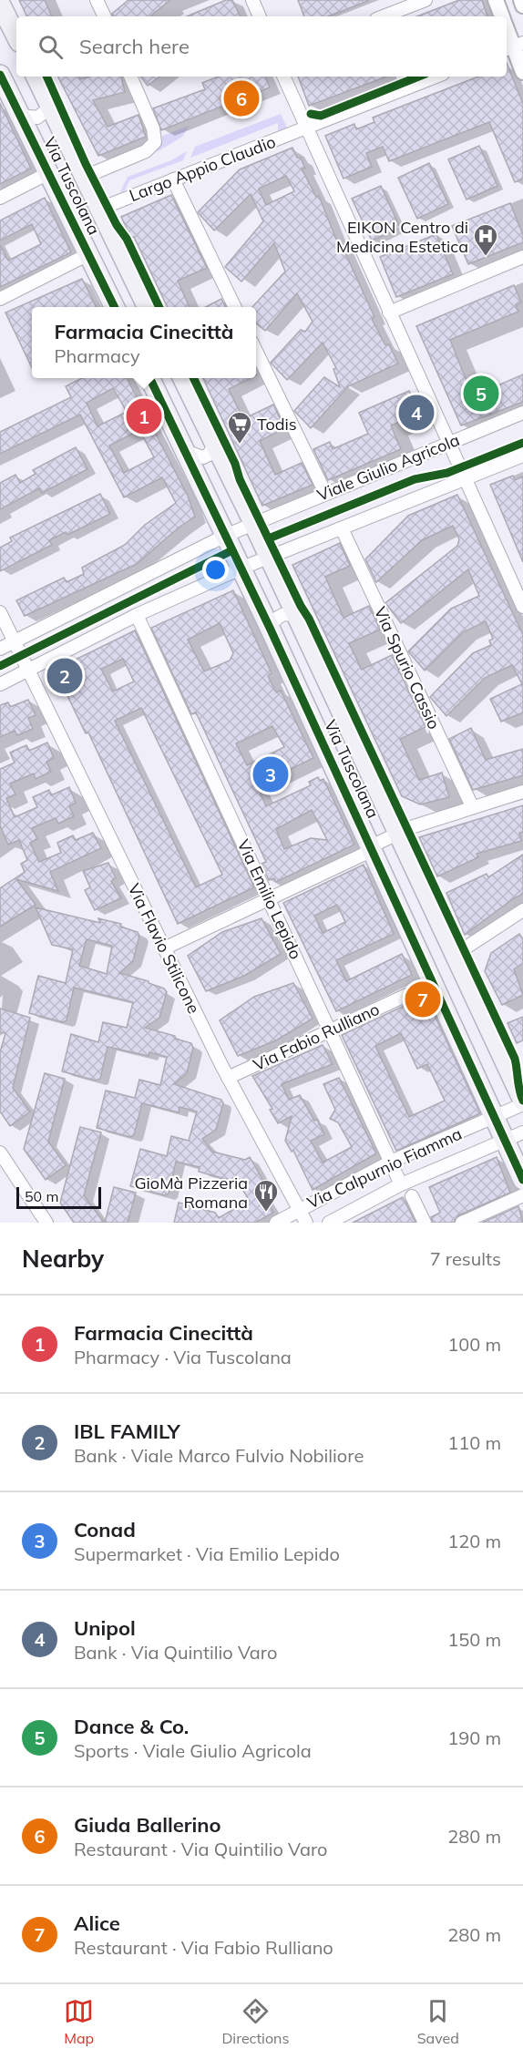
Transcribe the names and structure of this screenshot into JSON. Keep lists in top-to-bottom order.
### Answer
{
  "streets": {
    "main road": ["Via Tuscolana"],
    "street": [
      "Largo Appio Claudio",
      "Viale Giulio Agricola",
      "Via Spurio Cassio",
      "Via Emilio Lepido",
      "Via Flavio Stilicone",
      "Via Fabio Rulliano",
      "Via Calpurnio Fiamma"
    ]
  },
  "crossings": [
    ["Largo Appio Claudio", "Via Tuscolana"],
    ["Via Tuscolana", "Viale Giulio Agricola"],
    ["Via Tuscolana", "Via Fabio Rulliano"],
    ["Via Tuscolana", "Via Calpurnio Fiamma"],
    ["Via Emilio Lepido", "Via Fabio Rulliano"],
    ["Via Emilio Lepido", "Via Calpurnio Fiamma"],
    ["Via Flavio Stilicone", "Via Fabio Rulliano"],
    ["Via Flavio Stilicone", "Via Calpurnio Fiamma"]
  ],
  "places": {
    "hospital": ["EIKON Centro di Medicina Estetica"],
    "supermarket": ["Todis"],
    "restaurant": ["GioMà Pizzeria Romana"]
  },
  "scale_bar": "50 m",
  "page": {
    "search": "Search here",
    "pins": [
      "6",
      "5",
      "4",
      "1",
      "2",
      "3",
      "7"
    ],
    "popup": ["Farmacia Cinecittà", "Pharmacy"],
    "scale": "50 m",
    "heading": ["Nearby", "7 results"],
    "list": [
      {
        "mark": "1",
        "name": "Farmacia Cinecittà",
        "note": "Pharmacy · Via Tuscolana",
        "value": "100 m"
      },
      {
        "mark": "2",
        "name": "IBL FAMILY",
        "note": "Bank · Viale Marco Fulvio Nobiliore",
        "value": "110 m"
      },
      {
        "mark": "3",
        "name": "Conad",
        "note": "Supermarket · Via Emilio Lepido",
        "value": "120 m"
      },
      {
        "mark": "4",
        "name": "Unipol",
        "note": "Bank · Via Quintilio Varo",
        "value": "150 m"
      },
      {
        "mark": "5",
        "name": "Dance & Co.",
        "note": "Sports · Viale Giulio Agricola",
        "value": "190 m"
      },
      {
        "mark": "6",
        "name": "Giuda Ballerino",
        "note": "Restaurant · Via Quintilio Varo",
        "value": "280 m"
      },
      {
        "mark": "7",
        "name": "Alice",
        "note": "Restaurant · Via Fabio Rulliano",
        "value": "280 m"
      }
    ],
    "nav": ["Map", "Directions", "Saved"]
  }
}
